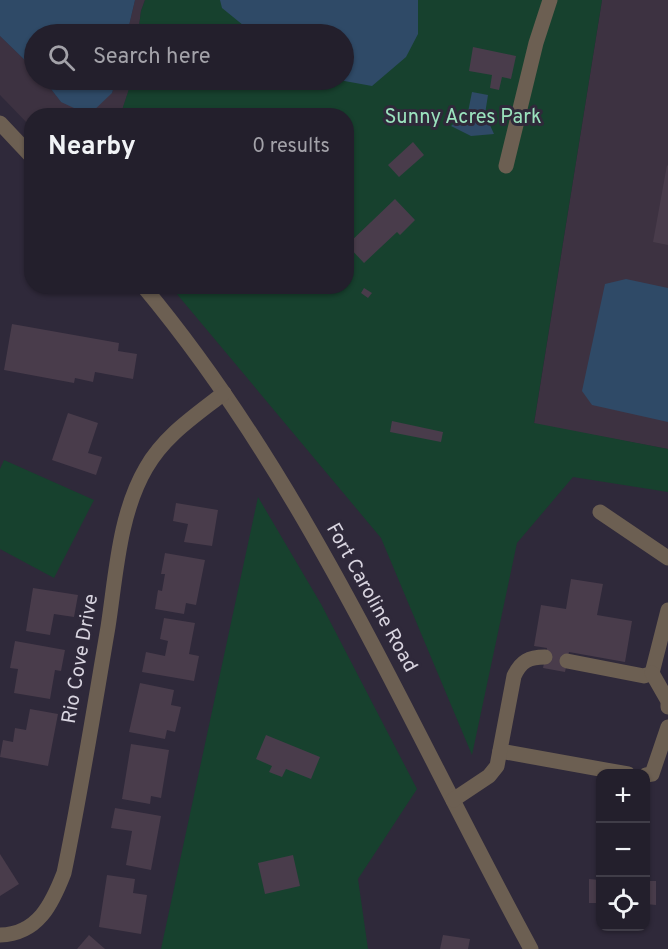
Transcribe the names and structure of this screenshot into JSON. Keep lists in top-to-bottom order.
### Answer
{
  "streets": {
    "street": ["Fort Caroline Road", "Rio Cove Drive"]
  },
  "crossings": [
    ["Fort Caroline Road", "Rio Cove Drive"]
  ],
  "parks": ["Sunny Acres Park"],
  "page": {
    "search": "Search here",
    "heading": ["Nearby", "0 results"],
    "map_buttons": ["+", "−"]
  }
}
